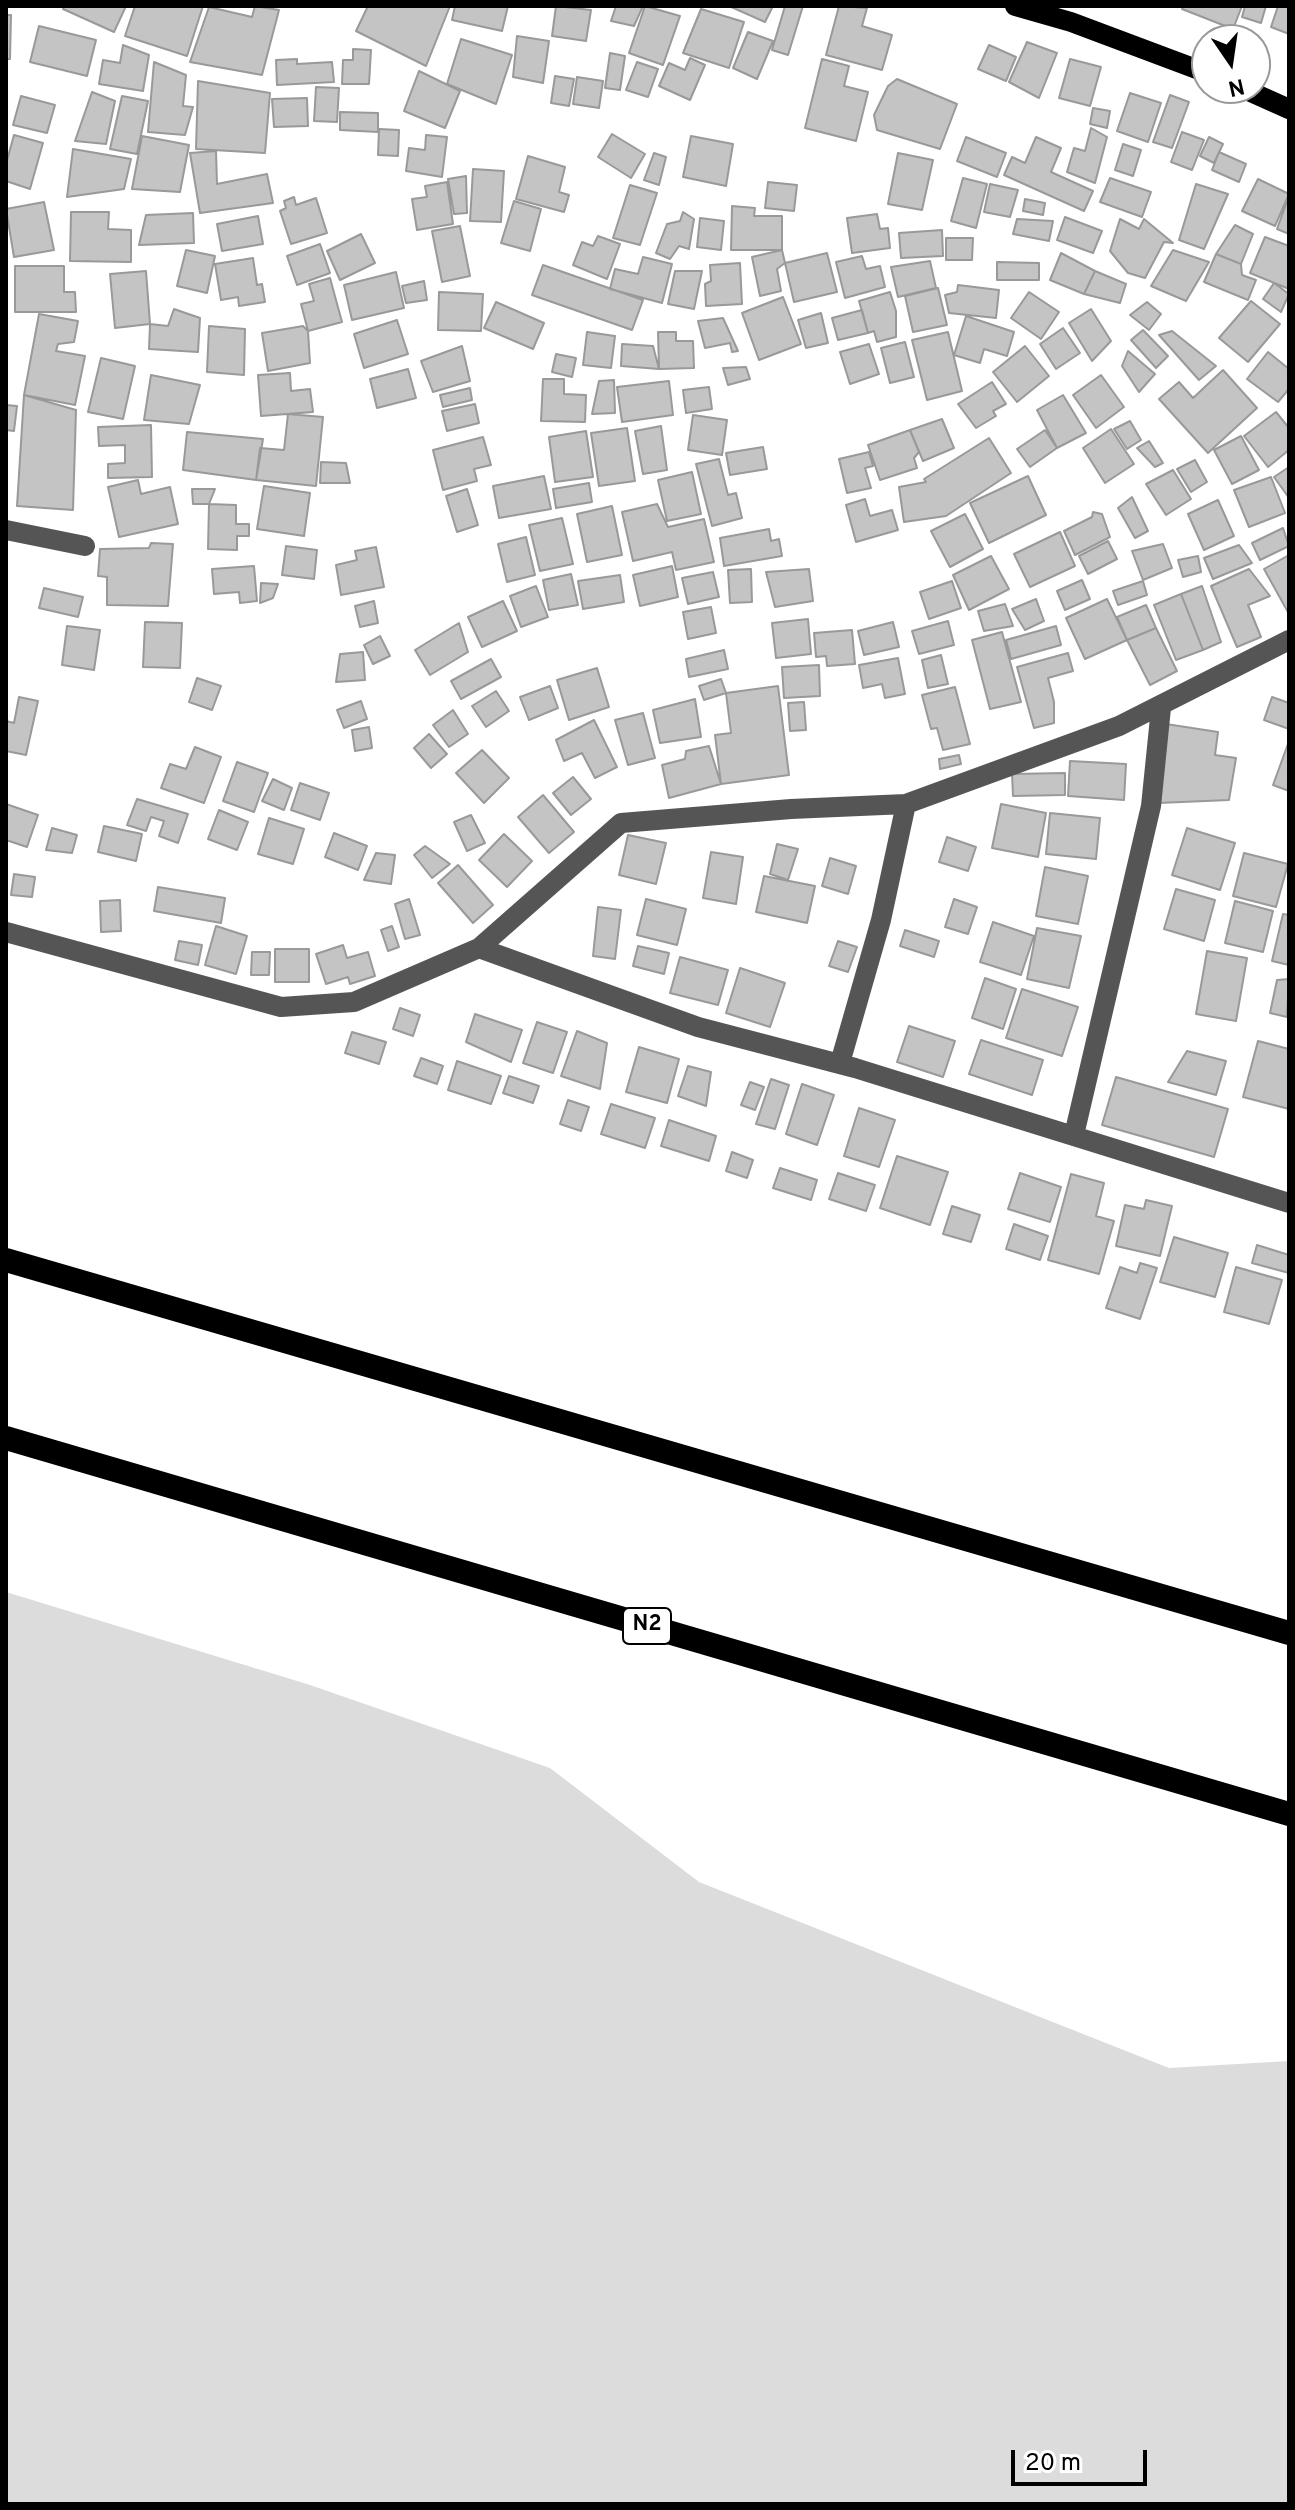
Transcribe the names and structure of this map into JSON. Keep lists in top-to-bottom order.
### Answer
{
  "streets": {
    "highway": ["N2"]
  },
  "scale_bar": "20 m",
  "north": "bottom"
}
